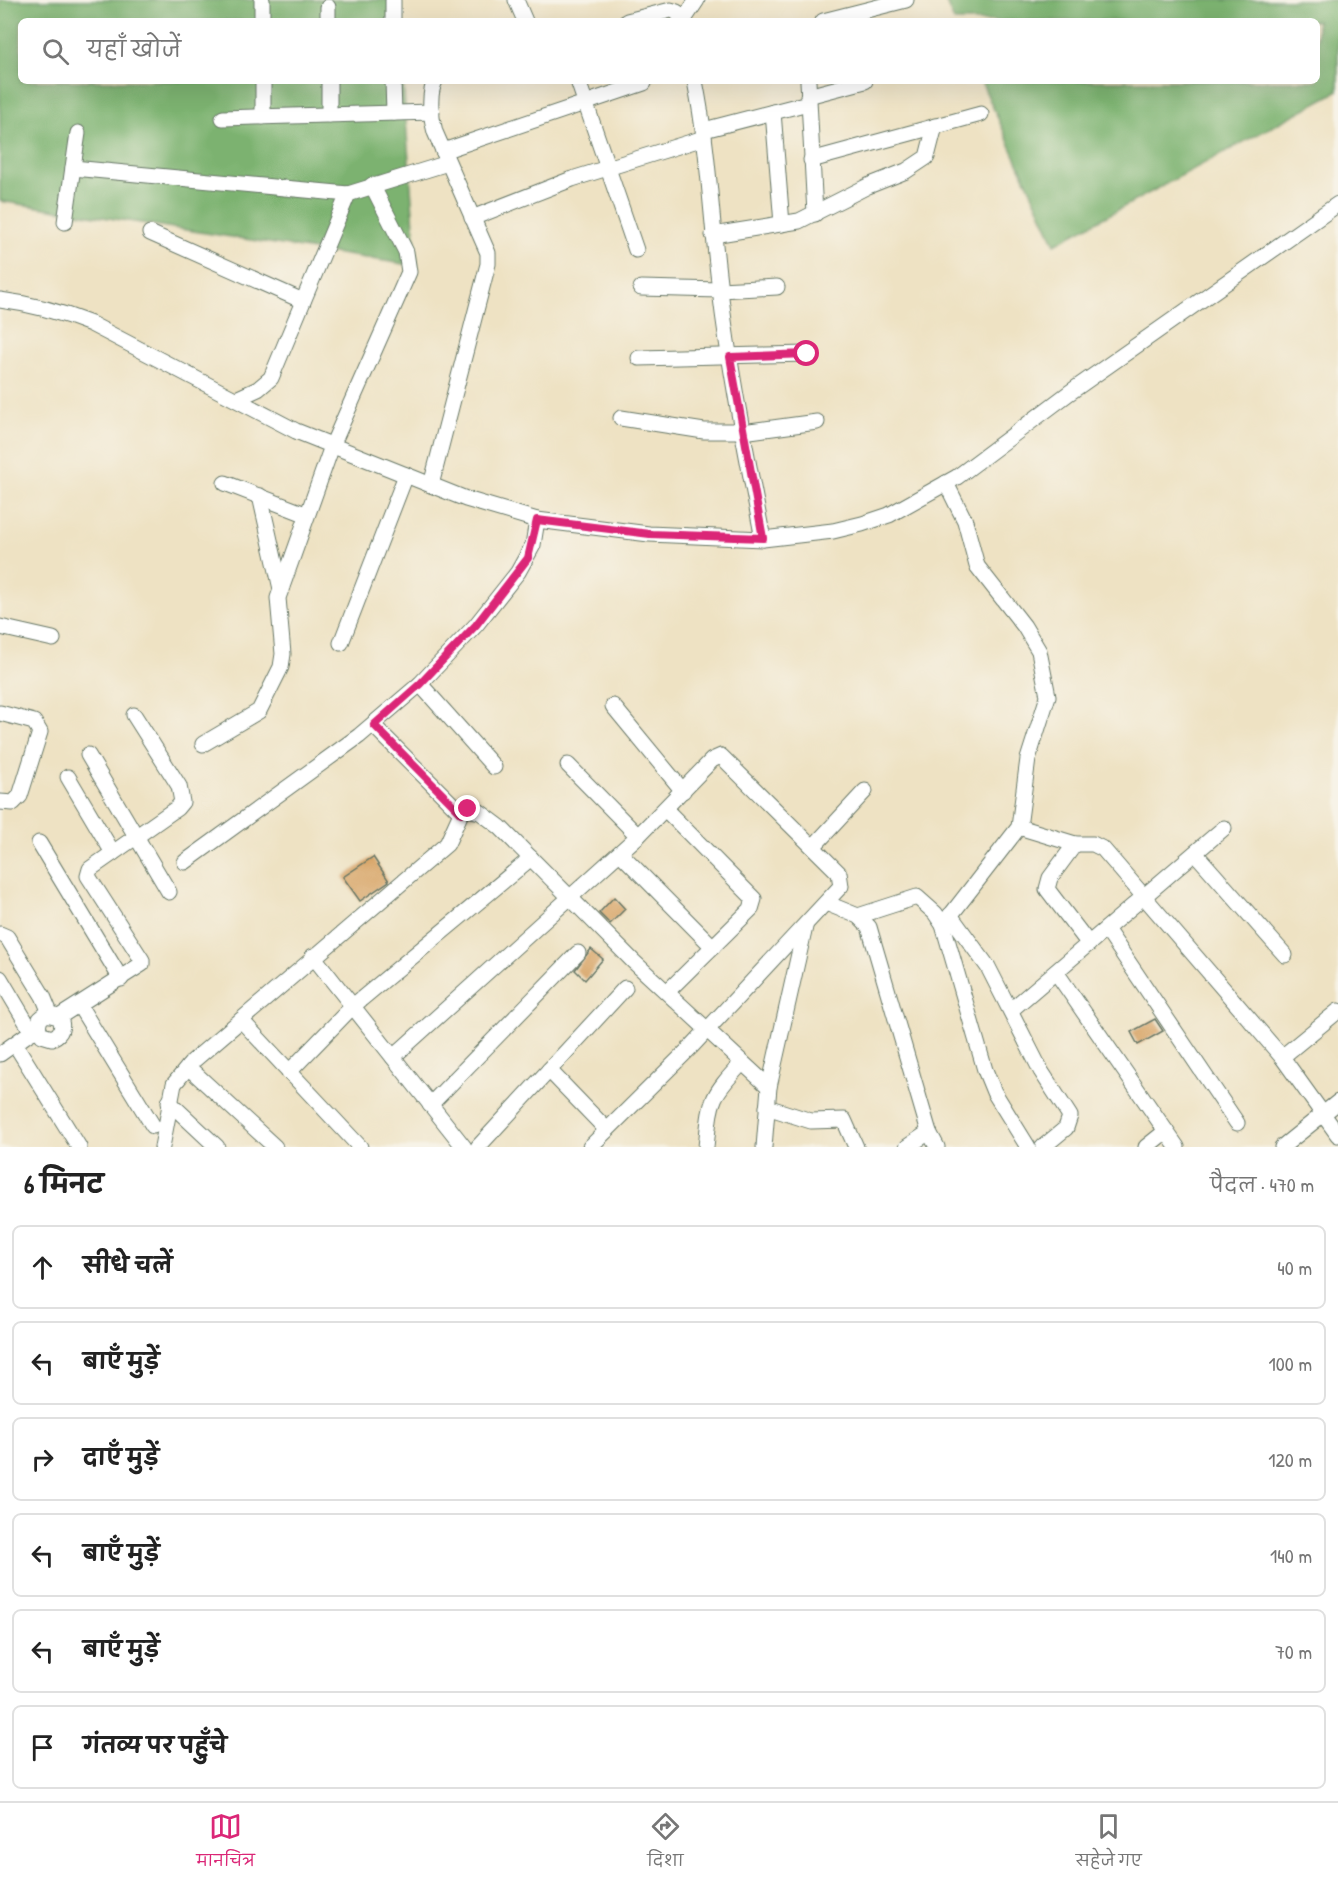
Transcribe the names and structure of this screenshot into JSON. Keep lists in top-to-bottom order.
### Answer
{
  "page": {
    "search": "यहाँ खोजें",
    "heading": ["6 मिनट", "पैदल · 470 m"],
    "list": [
      ["सीधे चलें", "40 m"],
      ["बाएँ मुड़ें", "100 m"],
      ["दाएँ मुड़ें", "120 m"],
      ["बाएँ मुड़ें", "140 m"],
      ["बाएँ मुड़ें", "70 m"],
      "गंतव्य पर पहुँचे"
    ],
    "nav": ["मानचित्र", "दिशा", "सहेजे गए"]
  }
}
